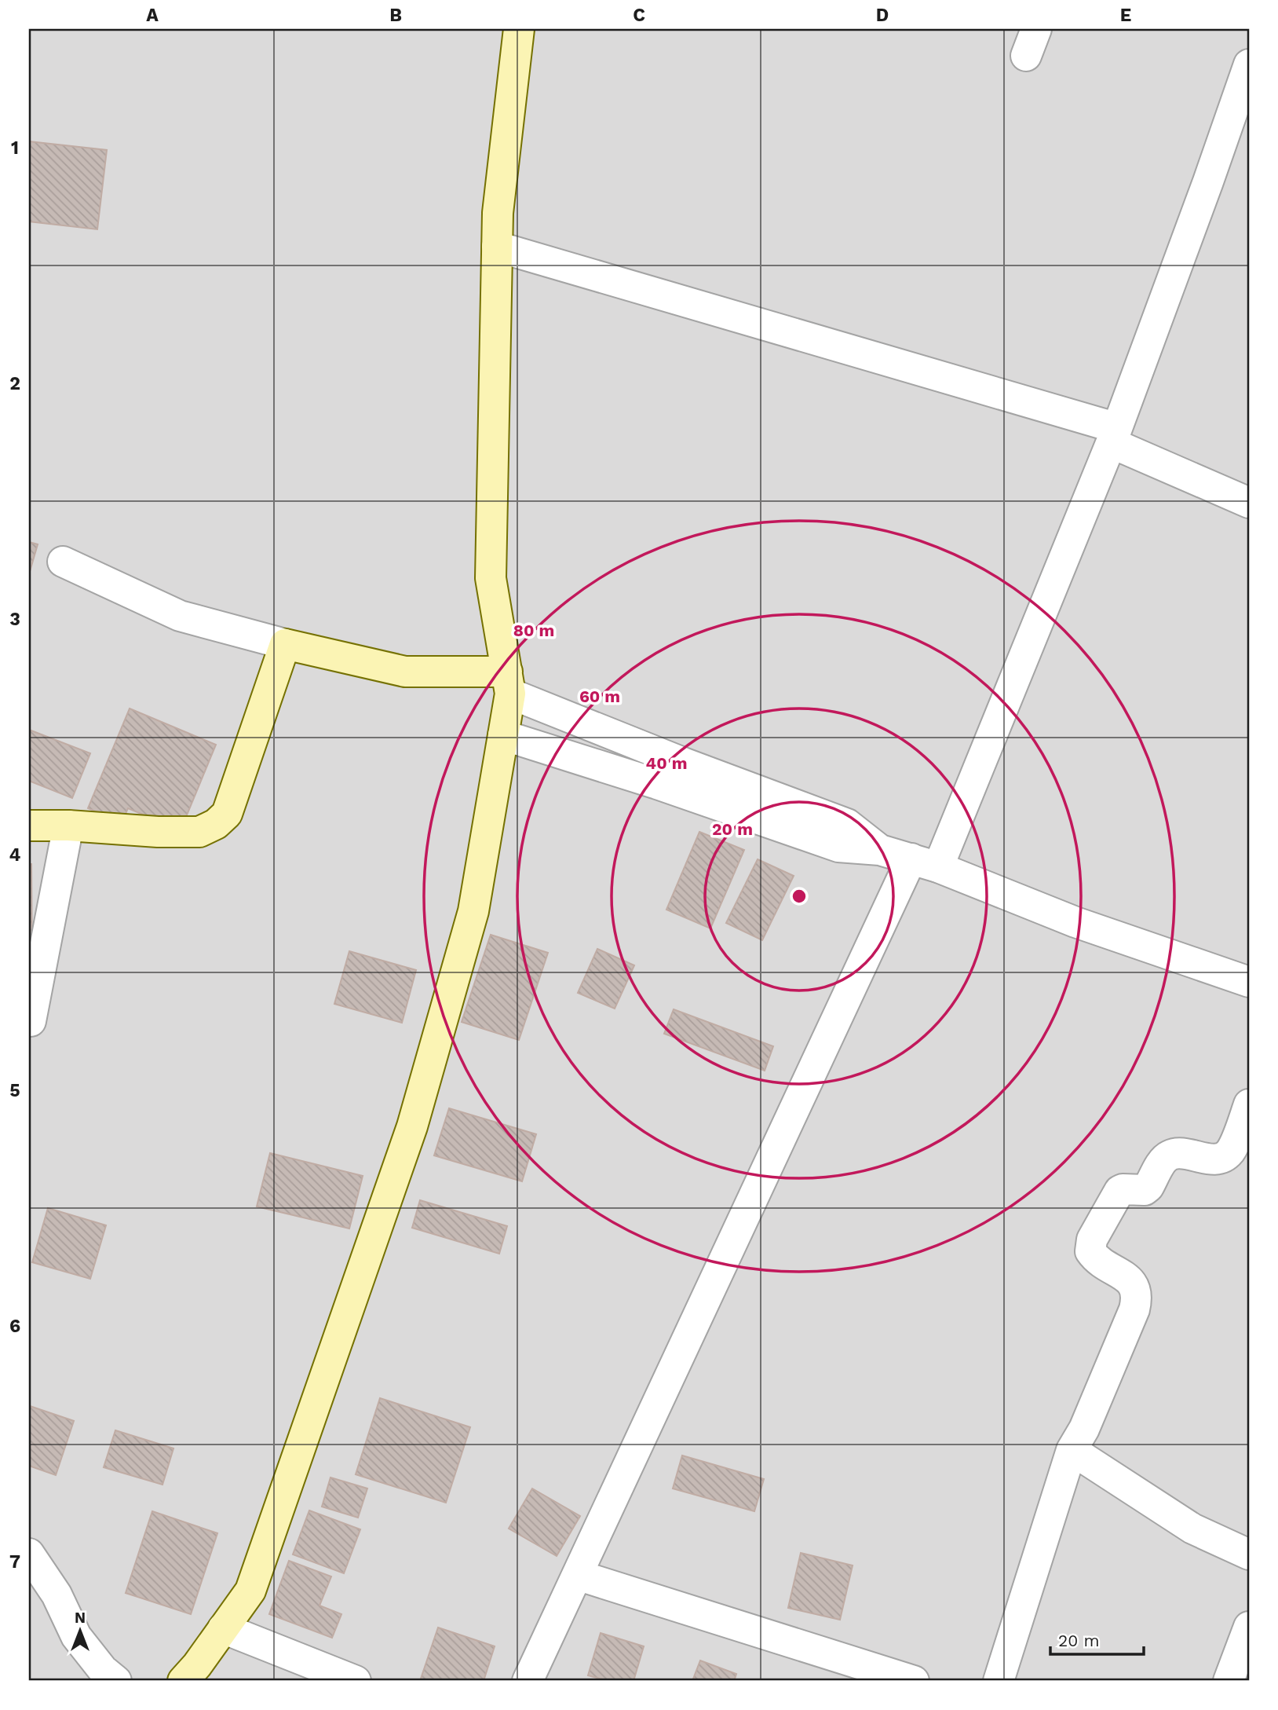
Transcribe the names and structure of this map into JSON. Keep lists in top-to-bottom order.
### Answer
{
  "scale_bar": "20 m",
  "north": "top",
  "grid": {
    "columns": [
      "A",
      "B",
      "C",
      "D",
      "E"
    ],
    "rows": [
      "1",
      "2",
      "3",
      "4",
      "5",
      "6",
      "7"
    ]
  },
  "rings": [
    "80 m",
    "60 m",
    "40 m",
    "20 m"
  ]
}
